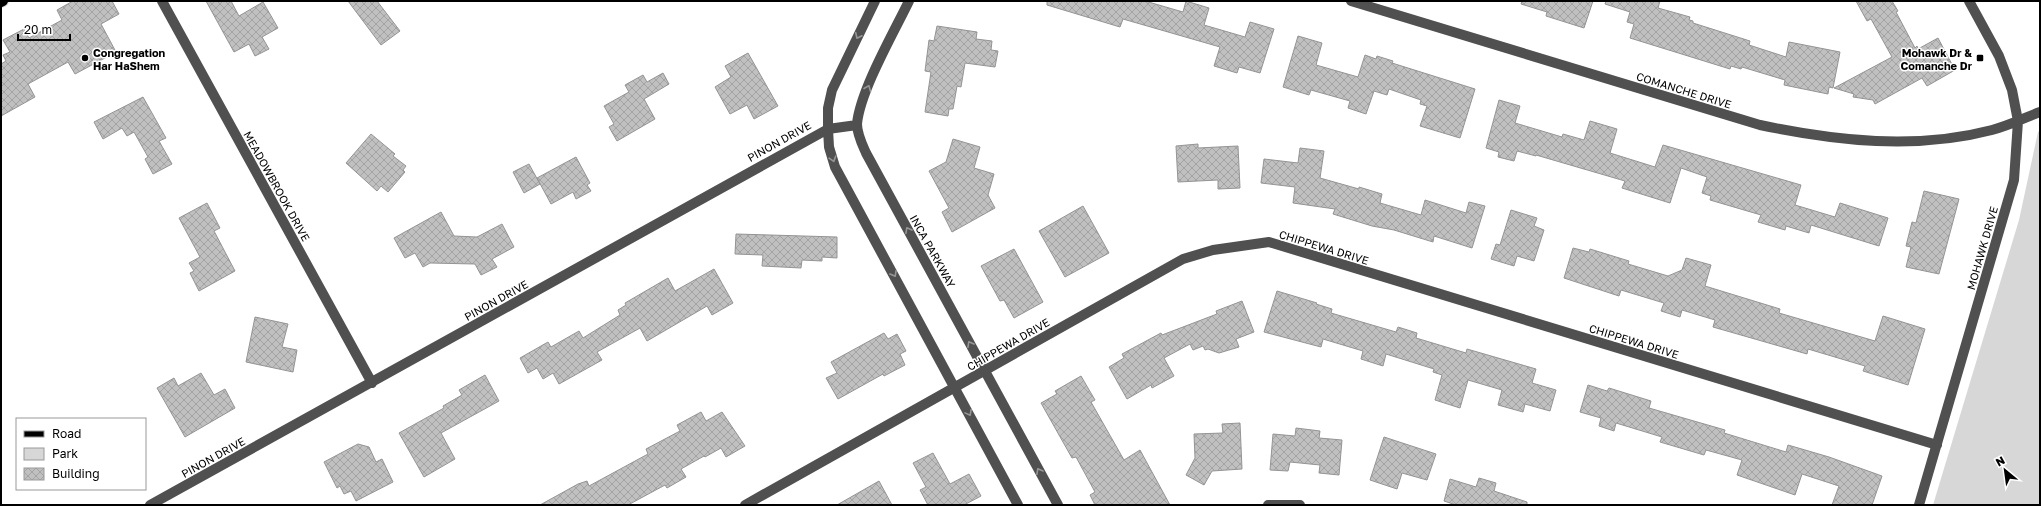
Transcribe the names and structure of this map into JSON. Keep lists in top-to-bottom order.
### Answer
{
  "streets": {
    "street": [
      "COMANCHE DRIVE",
      "PINON DRIVE",
      "MEADOWBROOK DRIVE",
      "CHIPPEWA DRIVE",
      "MOHAWK DRIVE",
      "INCA PARKWAY"
    ]
  },
  "crossings": [
    ["COMANCHE DRIVE", "MOHAWK DRIVE"],
    ["PINON DRIVE", "MEADOWBROOK DRIVE"],
    ["PINON DRIVE", "INCA PARKWAY"],
    ["CHIPPEWA DRIVE", "MOHAWK DRIVE"],
    ["CHIPPEWA DRIVE", "INCA PARKWAY"]
  ],
  "places": {
    "other": ["Congregation Har HaShem"],
    "transit": ["Mohawk Dr & Comanche Dr"]
  },
  "legend": ["Road", "Park", "Building"],
  "scale_bar": "20 m",
  "north": "top left"
}
